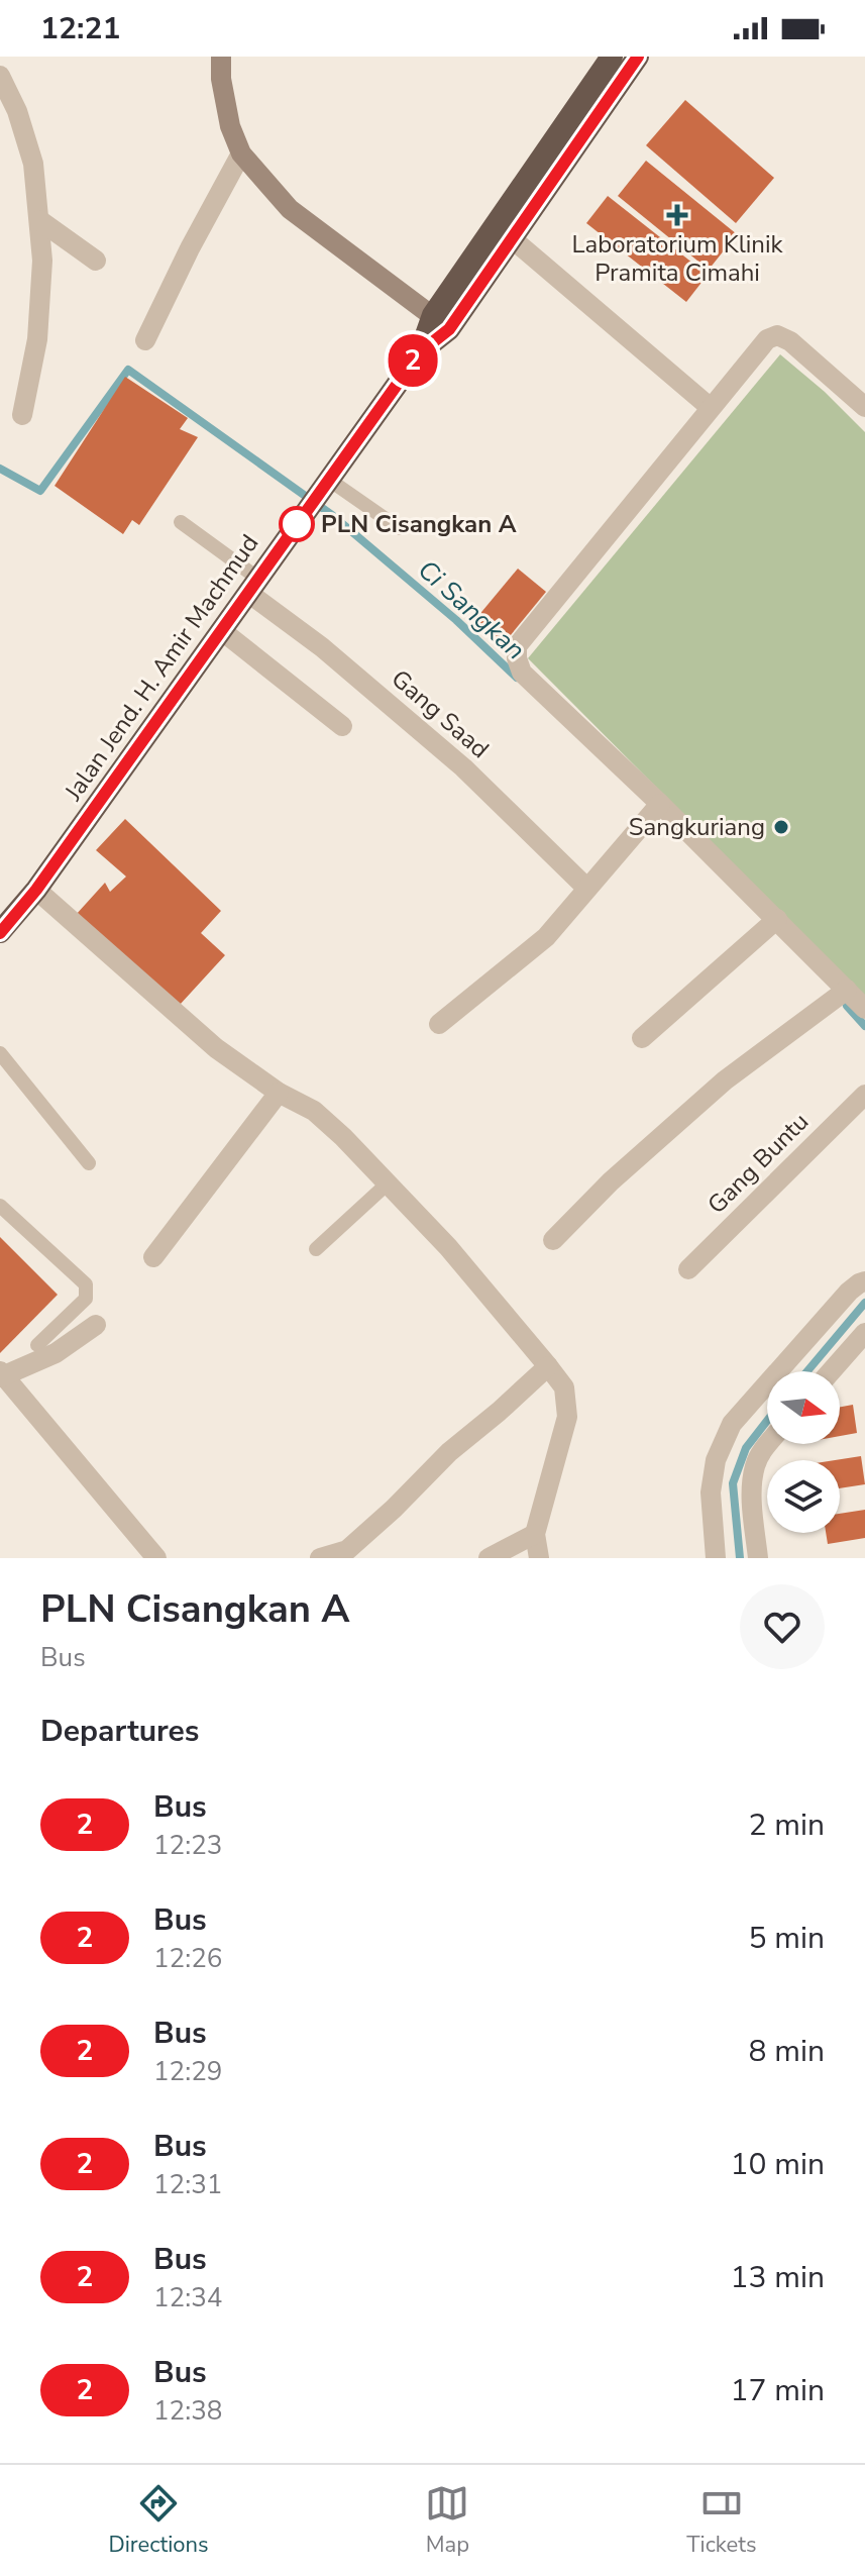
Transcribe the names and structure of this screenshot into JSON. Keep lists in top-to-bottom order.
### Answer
{
  "streets": {
    "highway": ["Jalan Jend. H. Amir Machmud"],
    "street": ["Gang Saad", "Gang Buntu"]
  },
  "crossings": [
    ["Jalan Jend. H. Amir Machmud", "Gang Saad"]
  ],
  "water": ["Ci Sangkan"],
  "places": {
    "health": ["Laboratorium Klinik Pramita Cimahi"],
    "other": ["PLN Cisangkan A", "Sangkuriang"]
  },
  "lines": ["bus line 2"],
  "north": "right",
  "page": {
    "status": "12:21",
    "on_map": "2",
    "heading": [
      ["PLN Cisangkan A", "Bus"],
      "Departures"
    ],
    "list": [
      {
        "mark": "2",
        "name": "Bus",
        "note": "12:23",
        "value": "2 min"
      },
      {
        "mark": "2",
        "name": "Bus",
        "note": "12:26",
        "value": "5 min"
      },
      {
        "mark": "2",
        "name": "Bus",
        "note": "12:29",
        "value": "8 min"
      },
      {
        "mark": "2",
        "name": "Bus",
        "note": "12:31",
        "value": "10 min"
      },
      {
        "mark": "2",
        "name": "Bus",
        "note": "12:34",
        "value": "13 min"
      },
      {
        "mark": "2",
        "name": "Bus",
        "note": "12:38",
        "value": "17 min"
      }
    ],
    "tabs": ["Directions", "Map", "Tickets"]
  }
}
